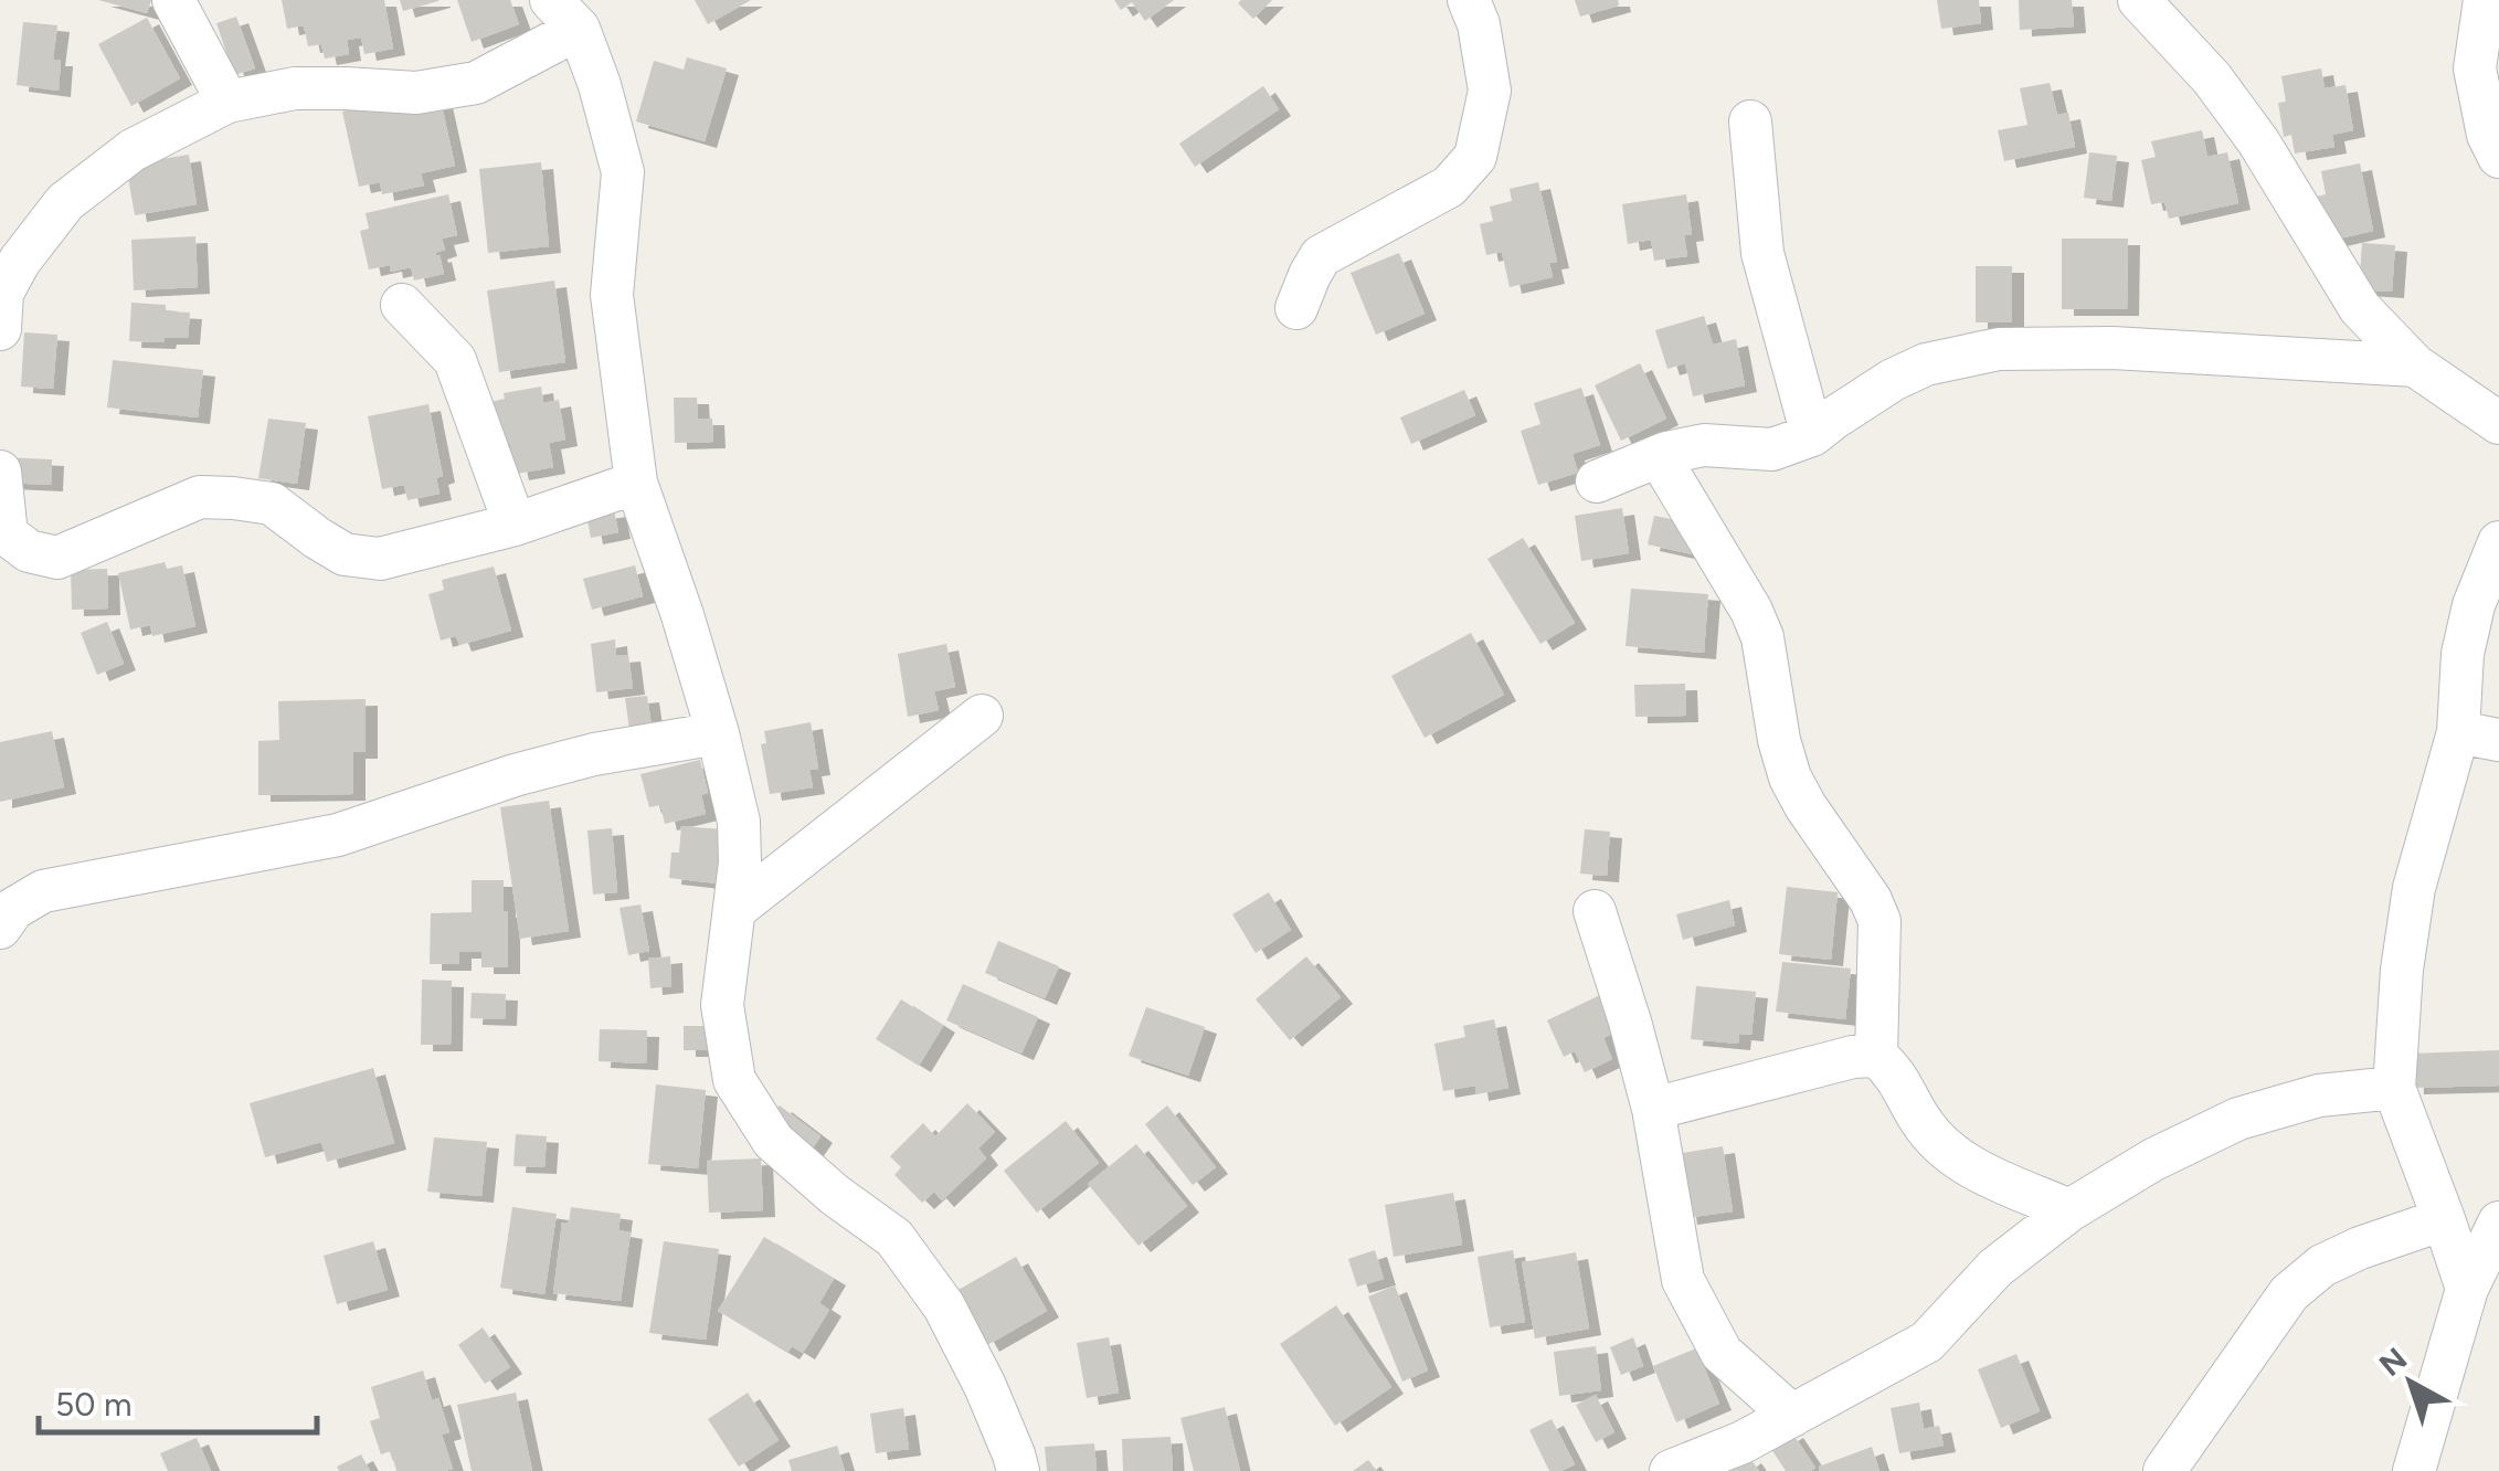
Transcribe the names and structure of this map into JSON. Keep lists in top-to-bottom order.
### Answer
{
  "scale_bar": "50 m",
  "north": "top left"
}
